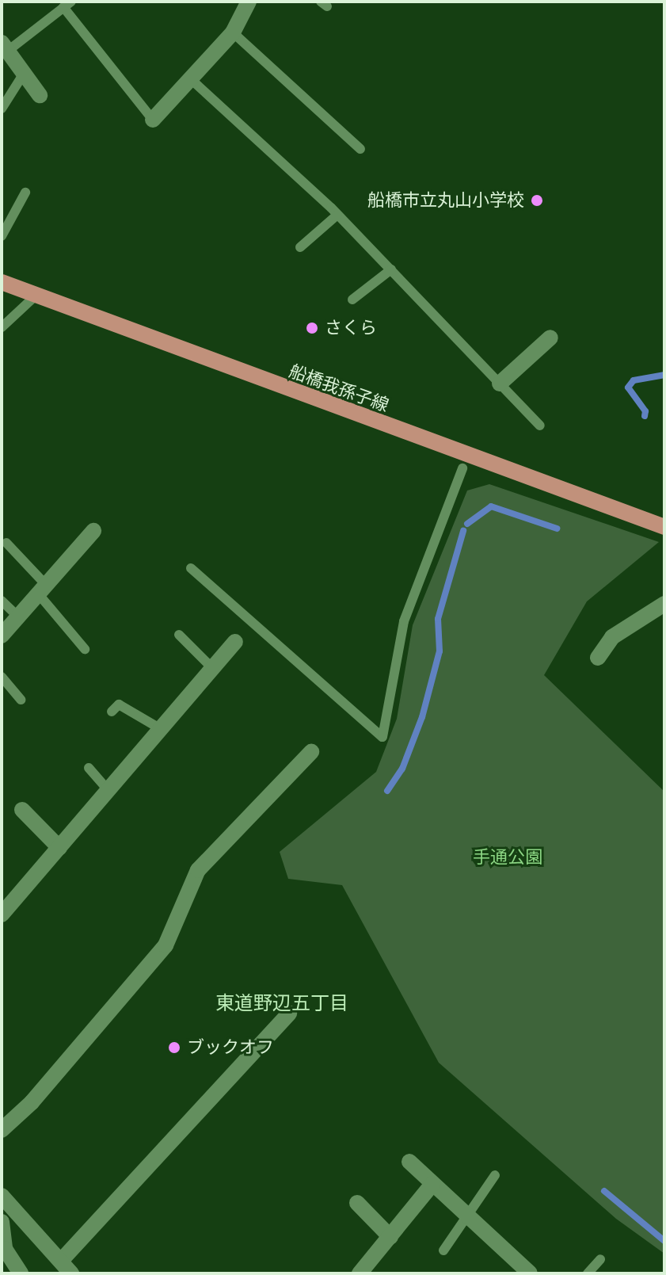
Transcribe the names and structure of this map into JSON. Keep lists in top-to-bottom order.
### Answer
{
  "streets": {
    "main road": ["船橋我孫子線"]
  },
  "districts": ["東道野辺五丁目"],
  "parks": ["手通公園"],
  "places": ["船橋市立丸山小学校", "さくら", "ブックオフ"]
}
